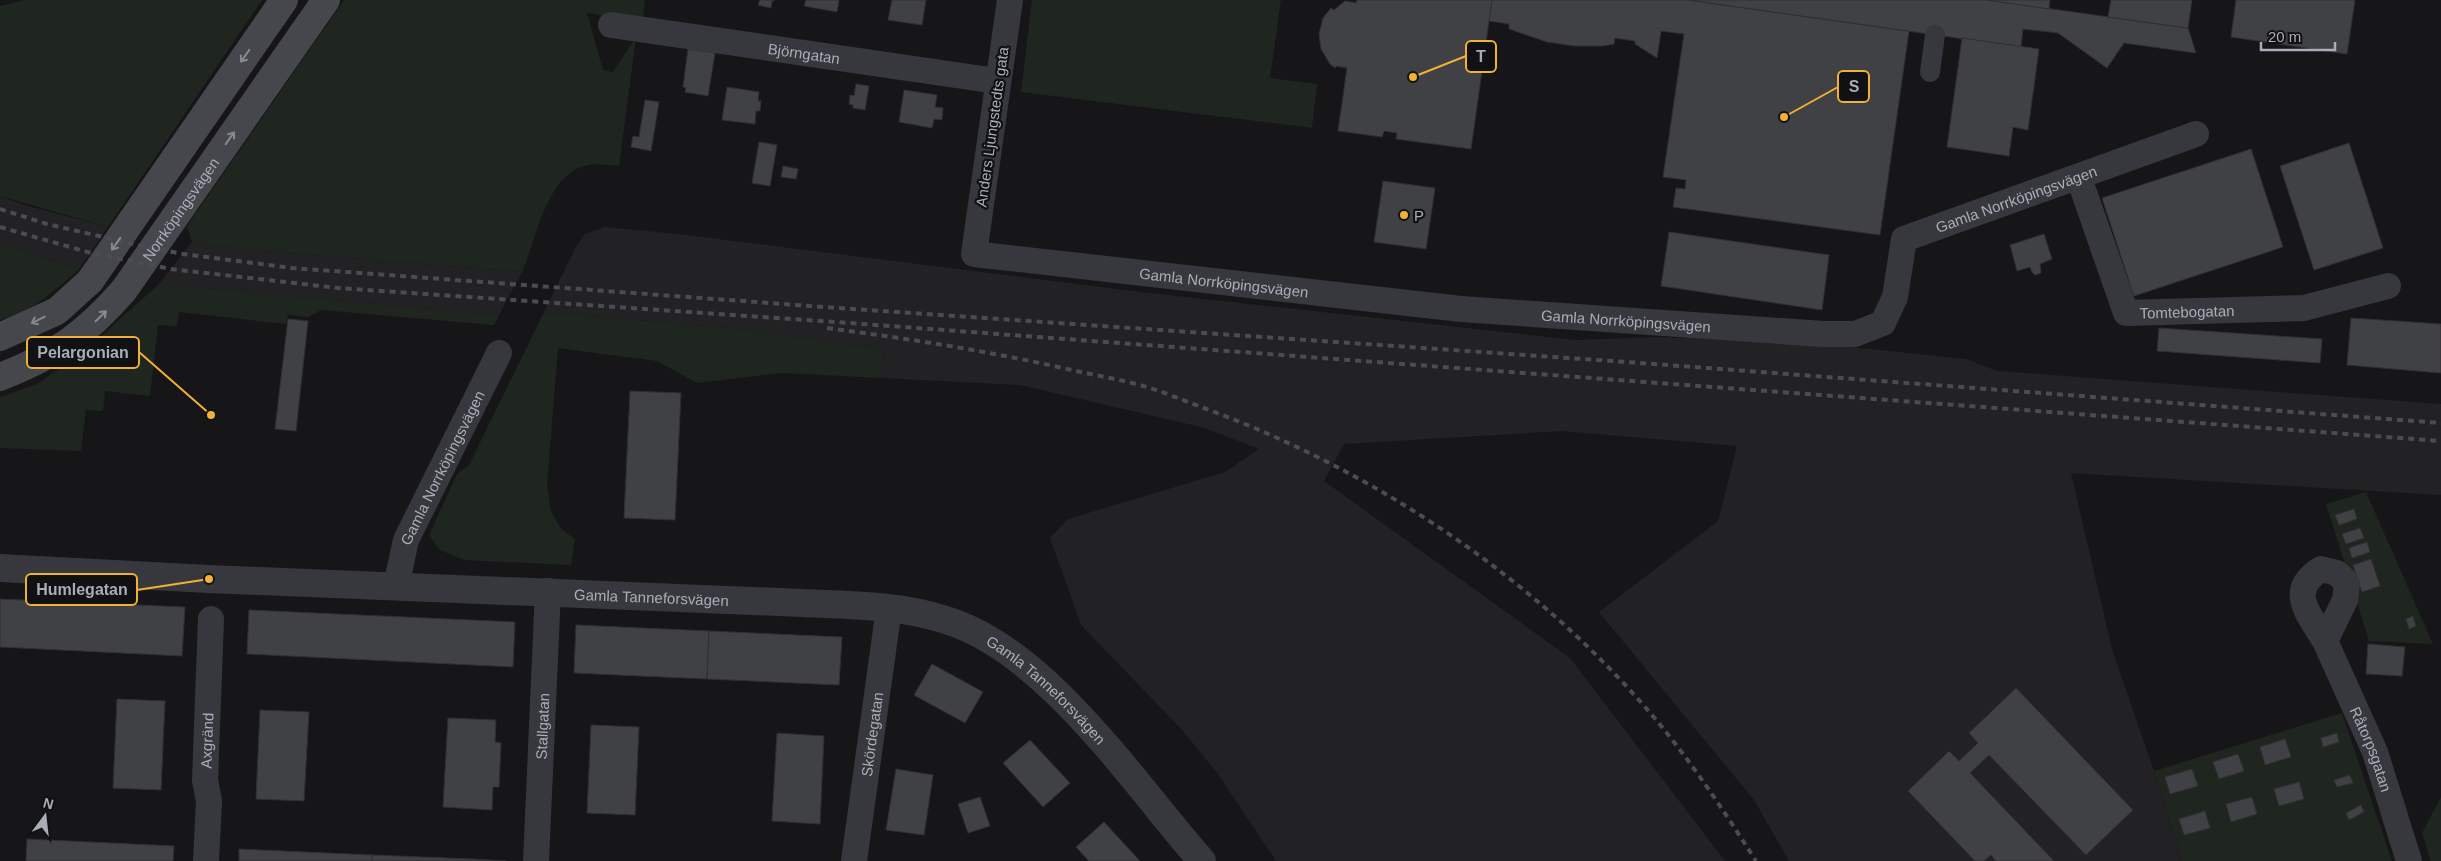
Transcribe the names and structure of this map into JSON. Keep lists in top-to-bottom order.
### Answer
{
  "streets": {
    "main road": ["Norrköpingsvägen"],
    "street": [
      "Björngatan",
      "Anders Ljungstedts gata",
      "Gamla Norrköpingsvägen",
      "Tomtebogatan",
      "Gamla Tanneforsvägen",
      "Stallgatan",
      "Skördegatan",
      "Axgränd",
      "Råtorpsgatan"
    ]
  },
  "crossings": [
    ["Björngatan", "Anders Ljungstedts gata"],
    ["Anders Ljungstedts gata", "Gamla Norrköpingsvägen"],
    ["Gamla Norrköpingsvägen", "Tomtebogatan"],
    ["Gamla Norrköpingsvägen", "Gamla Tanneforsvägen"],
    ["Gamla Tanneforsvägen", "Stallgatan"],
    ["Gamla Tanneforsvägen", "Skördegatan"]
  ],
  "places": [
    "T",
    "S",
    "P",
    "Pelargonian",
    "Humlegatan"
  ],
  "scale_bar": "20 m",
  "north": "top"
}
